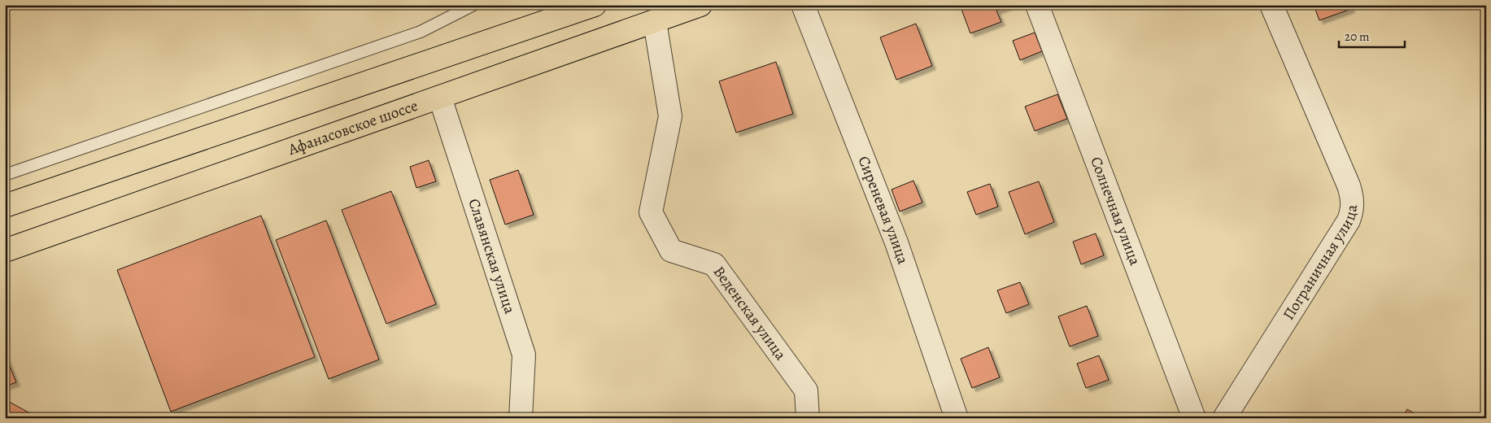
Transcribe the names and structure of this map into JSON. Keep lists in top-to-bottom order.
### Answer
{
  "streets": {
    "main road": ["Афанасовское шоссе"],
    "street": [
      "Сиреневая улица",
      "Солнечная улица",
      "Славянская улица",
      "Пограничная улица",
      "Веденская улица"
    ]
  },
  "crossings": [
    ["Афанасовское шоссе", "Славянская улица"],
    ["Афанасовское шоссе", "Веденская улица"]
  ],
  "scale_bar": "20 m"
}
